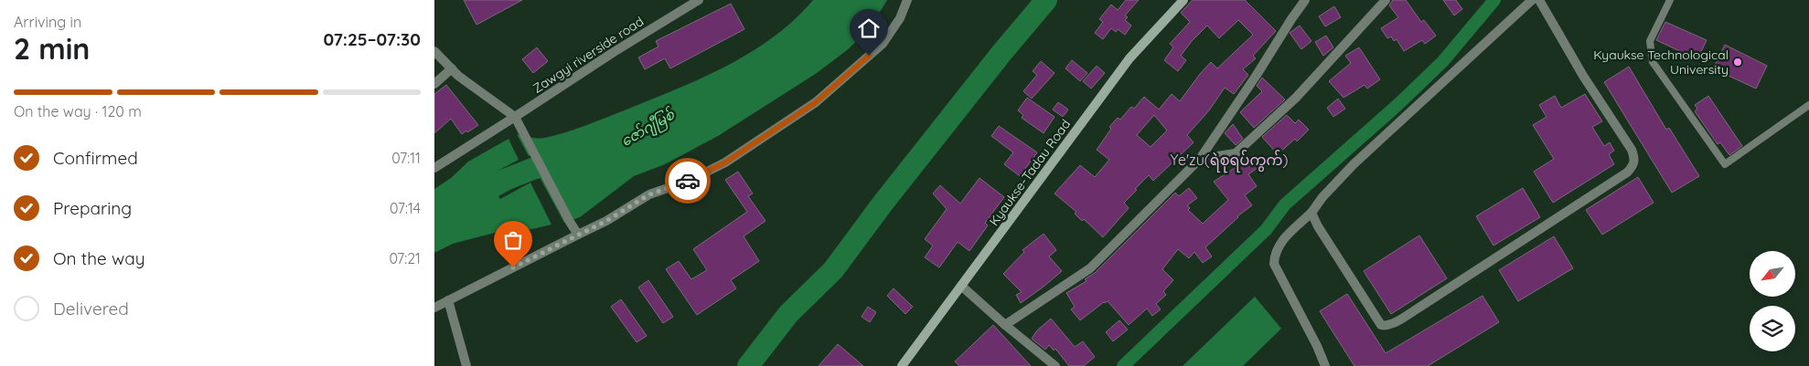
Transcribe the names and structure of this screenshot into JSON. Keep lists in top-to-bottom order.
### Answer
{
  "streets": {
    "main road": ["Kyaukse-Tadau Road"],
    "street": ["Zawgyi riverside road"]
  },
  "districts": ["Ye'zu(ရဲစုရပ်ကွက်)"],
  "water": ["ဇော်ဂျီမြစ်"],
  "places": ["Kyaukse Technological University"],
  "north": "bottom left",
  "page": {
    "heading": ["2 min", "Arriving in", "07:25–07:30"],
    "bar": "On the way · 120 m",
    "list": [
      ["Confirmed", "07:11"],
      ["Preparing", "07:14"],
      ["On the way", "07:21"],
      "Delivered"
    ]
  }
}
